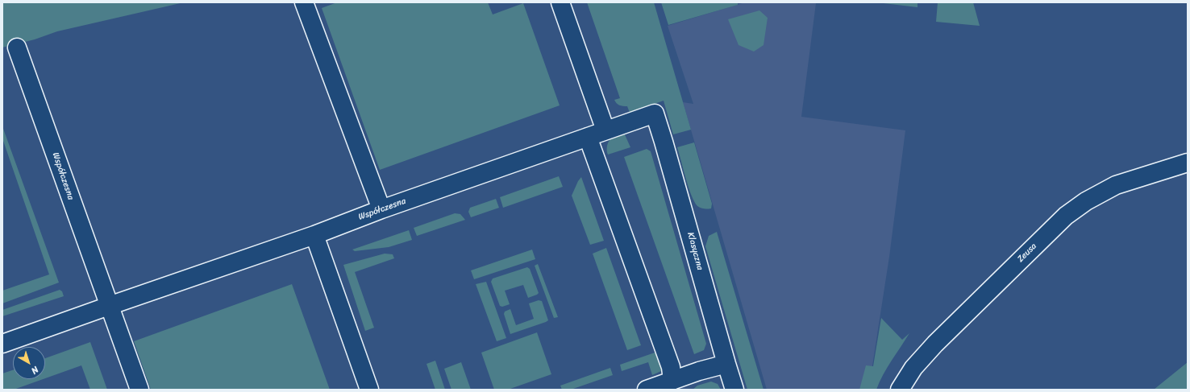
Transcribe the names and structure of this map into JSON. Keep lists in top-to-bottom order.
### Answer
{
  "streets": {
    "street": ["Współczesna", "Klasyczna", "Zeusa"]
  },
  "crossings": [
    ["Współczesna", "Klasyczna"]
  ],
  "north": "bottom right"
}
